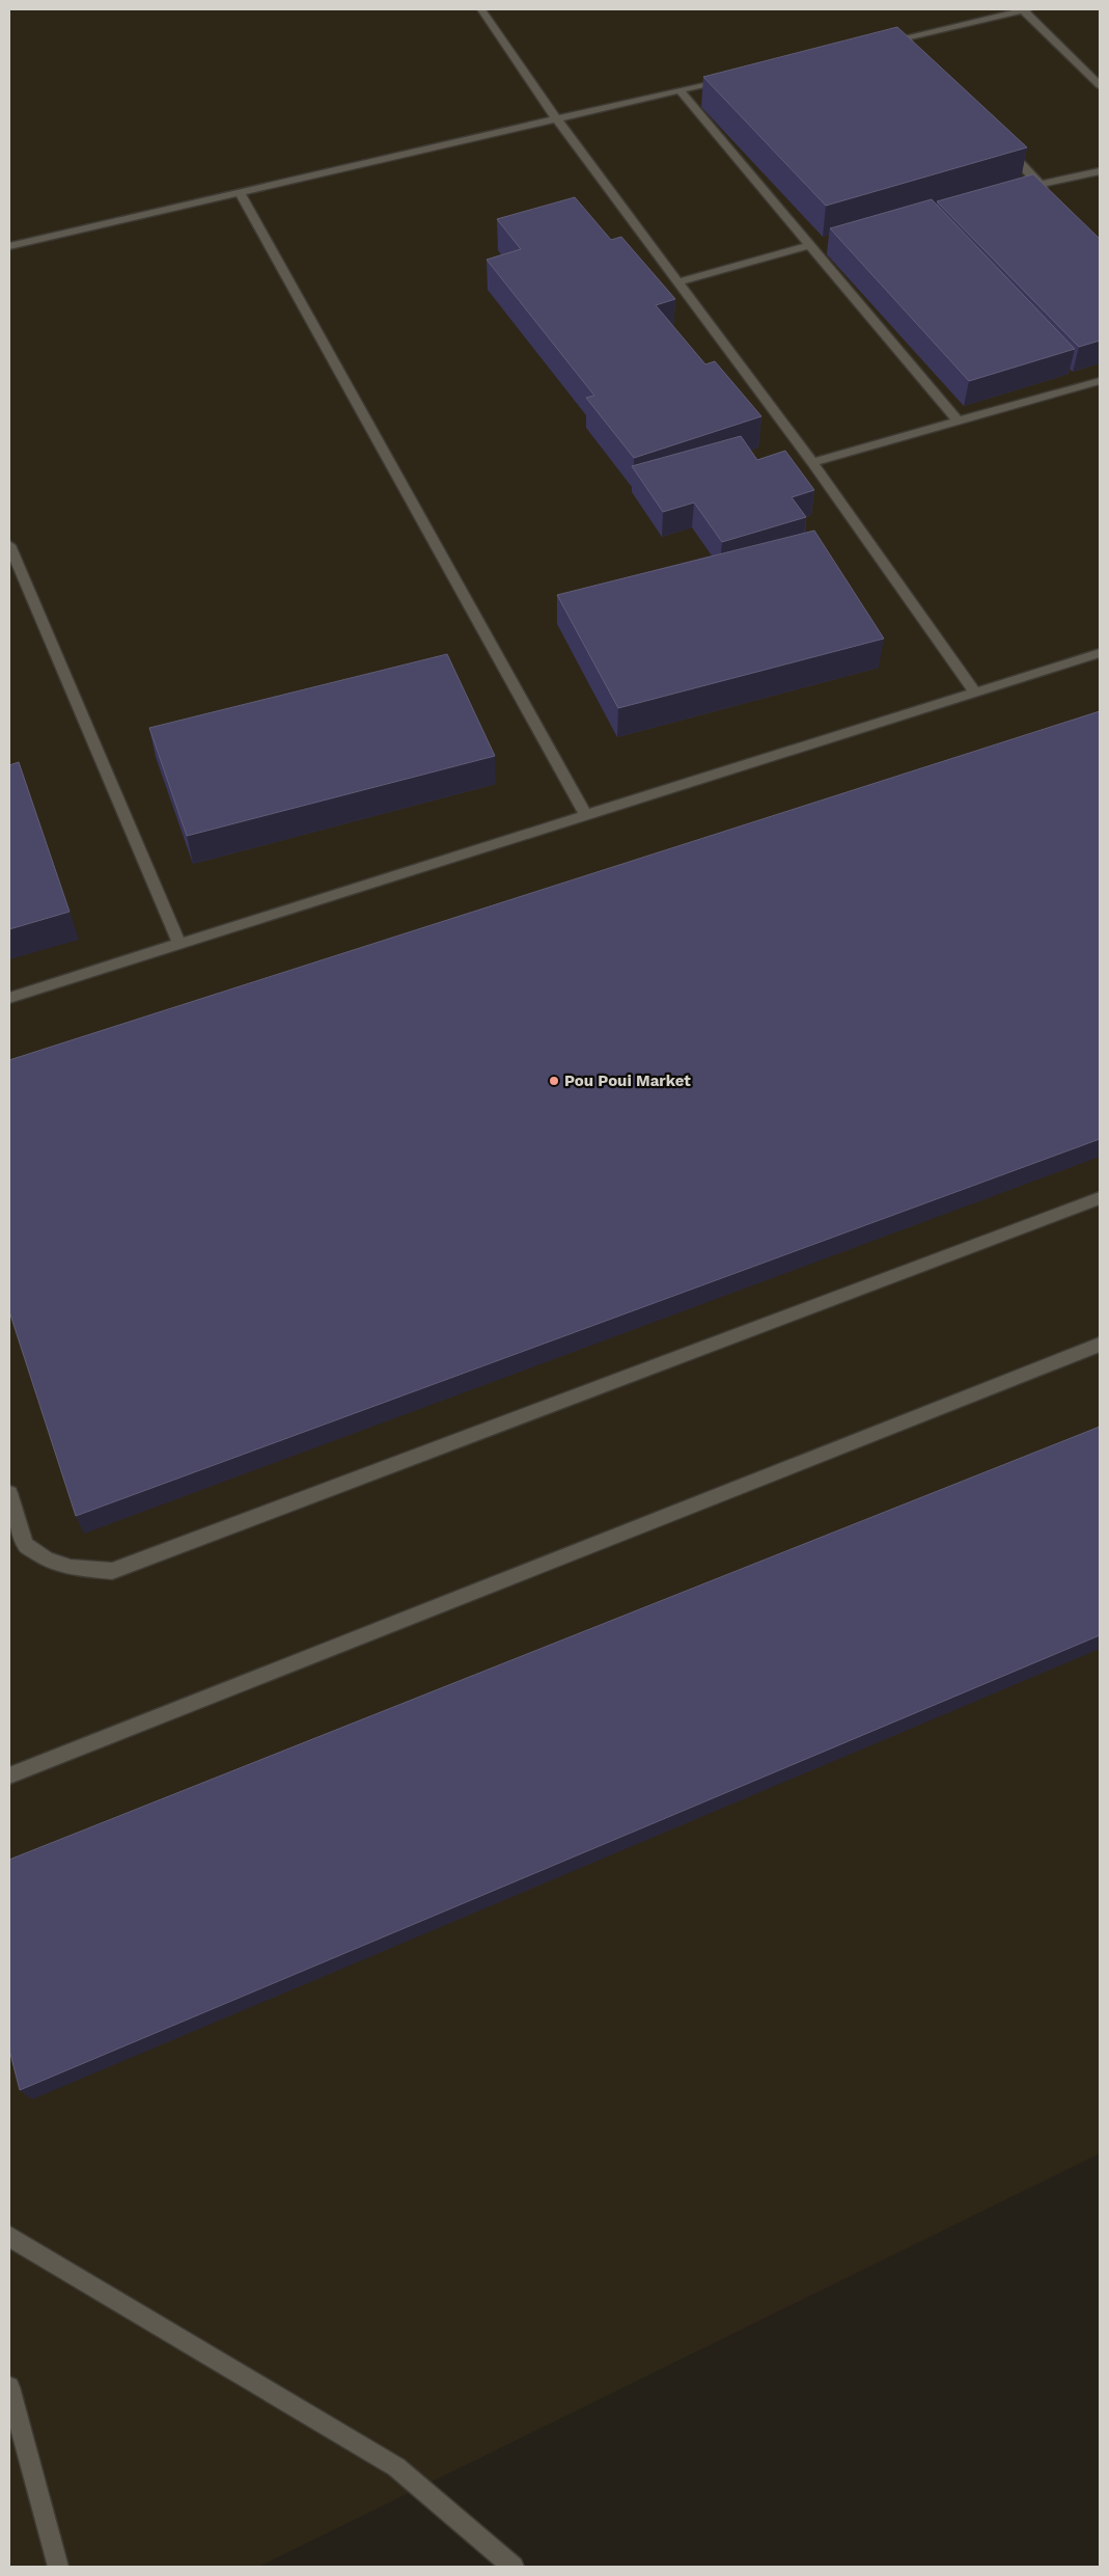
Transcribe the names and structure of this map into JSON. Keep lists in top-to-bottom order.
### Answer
{
  "places": ["Pou Poui Market"]
}
